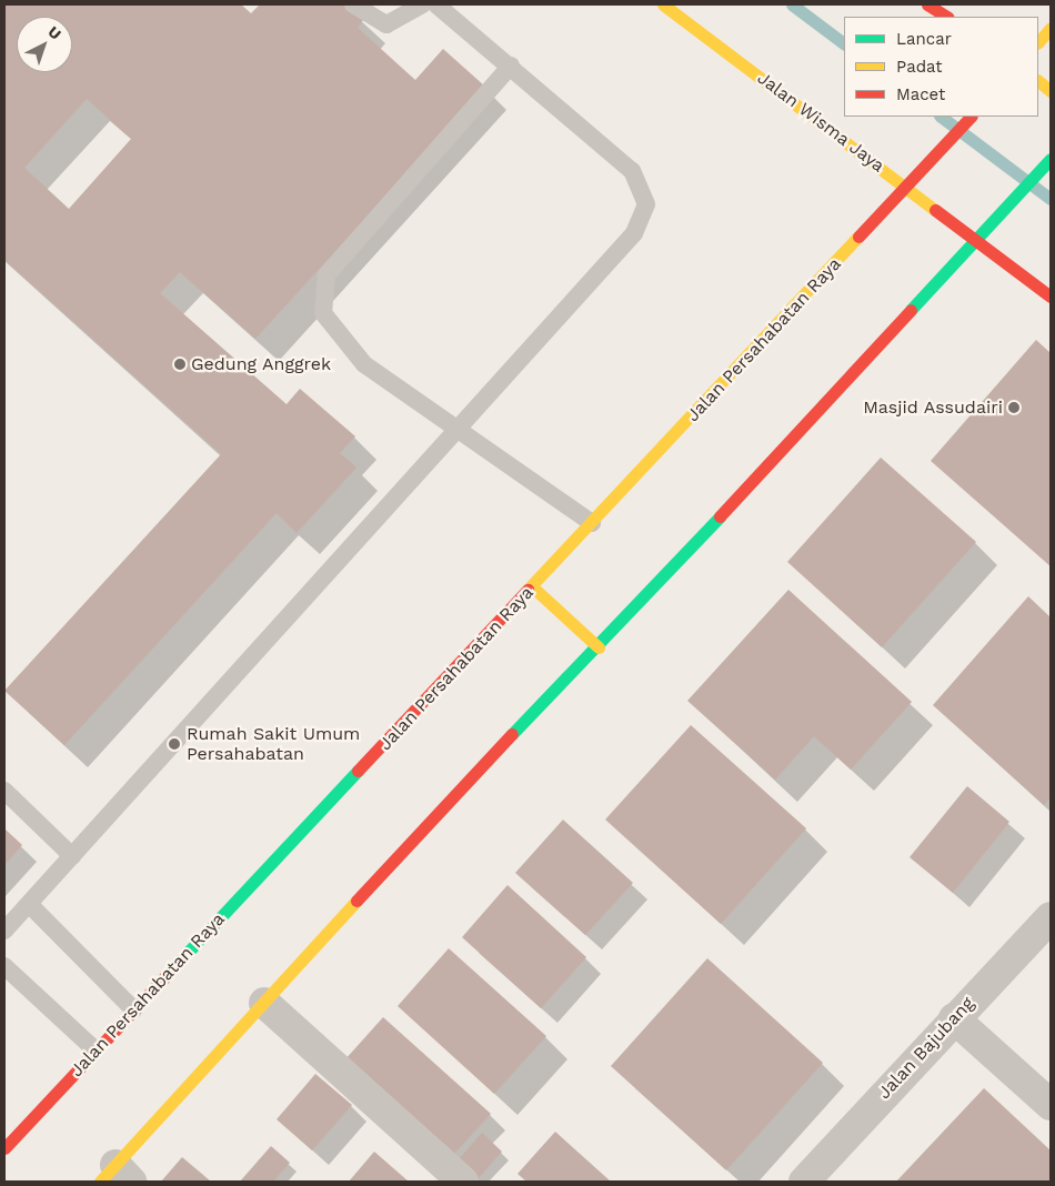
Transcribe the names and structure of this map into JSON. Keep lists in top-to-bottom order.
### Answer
{
  "streets": {
    "street": ["Jalan Wisma Jaya", "Jalan Persahabatan Raya", "Jalan Bajubang"]
  },
  "crossings": [
    ["Jalan Wisma Jaya", "Jalan Persahabatan Raya"]
  ],
  "places": ["Gedung Anggrek", "Masjid Assudairi", "Rumah Sakit Umum Persahabatan"],
  "legend": ["Lancar", "Padat", "Macet"],
  "north": "top right"
}
